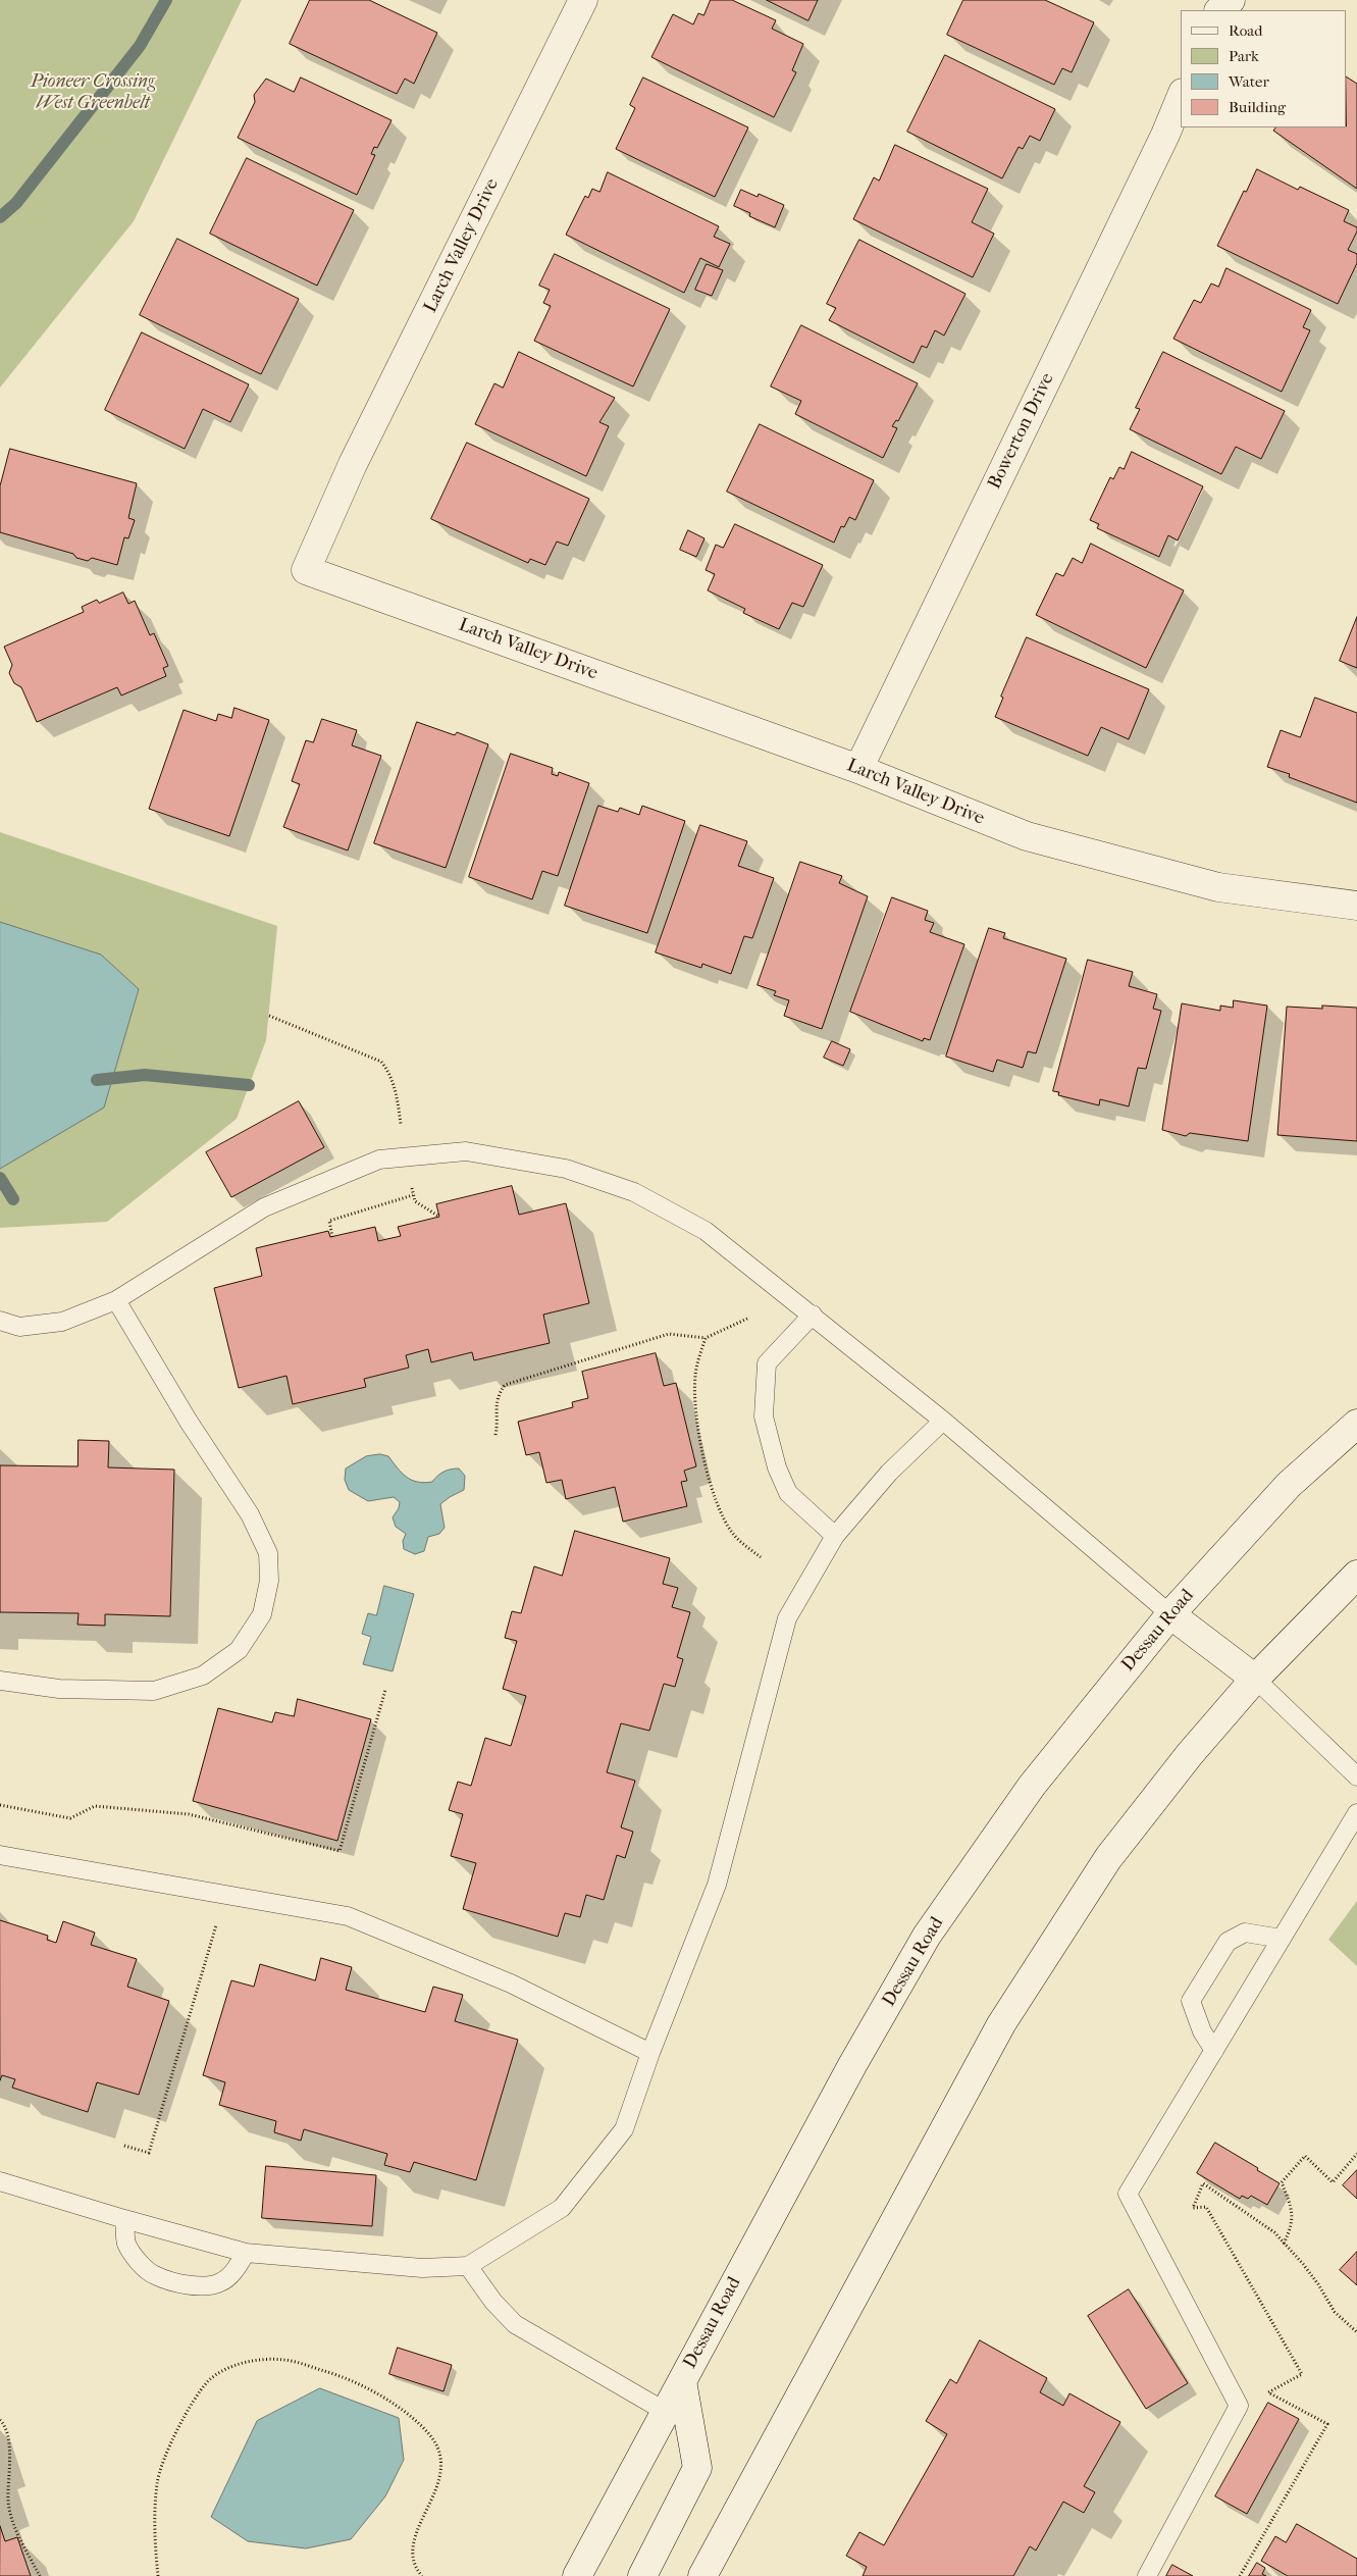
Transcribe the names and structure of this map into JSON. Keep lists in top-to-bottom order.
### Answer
{
  "streets": {
    "main road": ["Larch Valley Drive", "Bowerton Drive", "Dessau Road"]
  },
  "crossings": [
    ["Larch Valley Drive", "Bowerton Drive"]
  ],
  "parks": ["Pioneer Crossing West Greenbelt"],
  "legend": [
    "Road",
    "Park",
    "Water",
    "Building"
  ]
}
